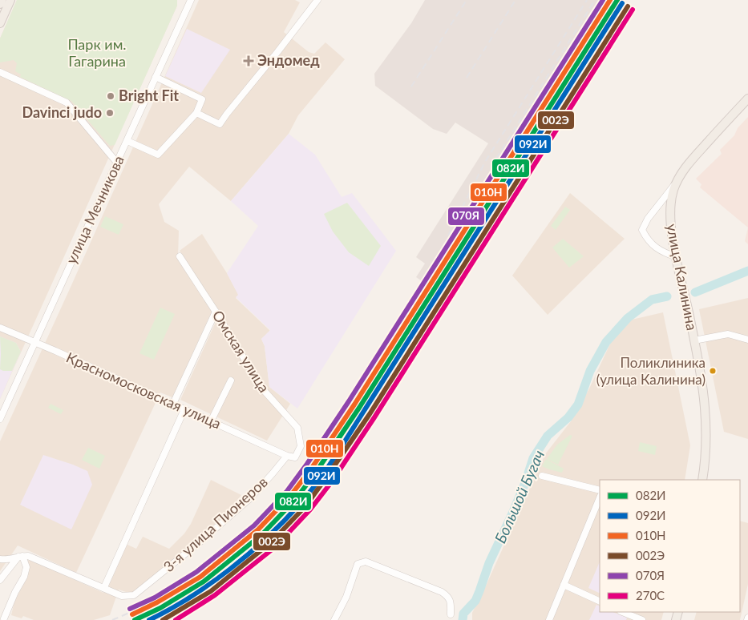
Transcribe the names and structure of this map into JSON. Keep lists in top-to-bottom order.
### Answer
{
  "streets": {
    "main road": ["улица Калинина"],
    "street": [
      "улица Мечникова",
      "Омская улица",
      "Красномосковская улица",
      "3-я улица Пионеров"
    ]
  },
  "crossings": [
    ["улица Мечникова", "Красномосковская улица"],
    ["Омская улица", "3-я улица Пионеров"],
    ["Красномосковская улица", "3-я улица Пионеров"]
  ],
  "water": ["Большой Бугач"],
  "parks": ["Парк им. Гагарина"],
  "places": {
    "health": ["Эндомед"],
    "other": ["Bright Fit", "Davinci judo", "Поликлиника (улица Калинина)"]
  },
  "lines": [
    "transit line 082И",
    "transit line 010Н",
    "transit line 070Я",
    "transit line 092И",
    "transit line 002Э",
    "transit line 270С"
  ],
  "legend": [
    "082И",
    "092И",
    "010Н",
    "002Э",
    "070Я",
    "270С"
  ]
}
